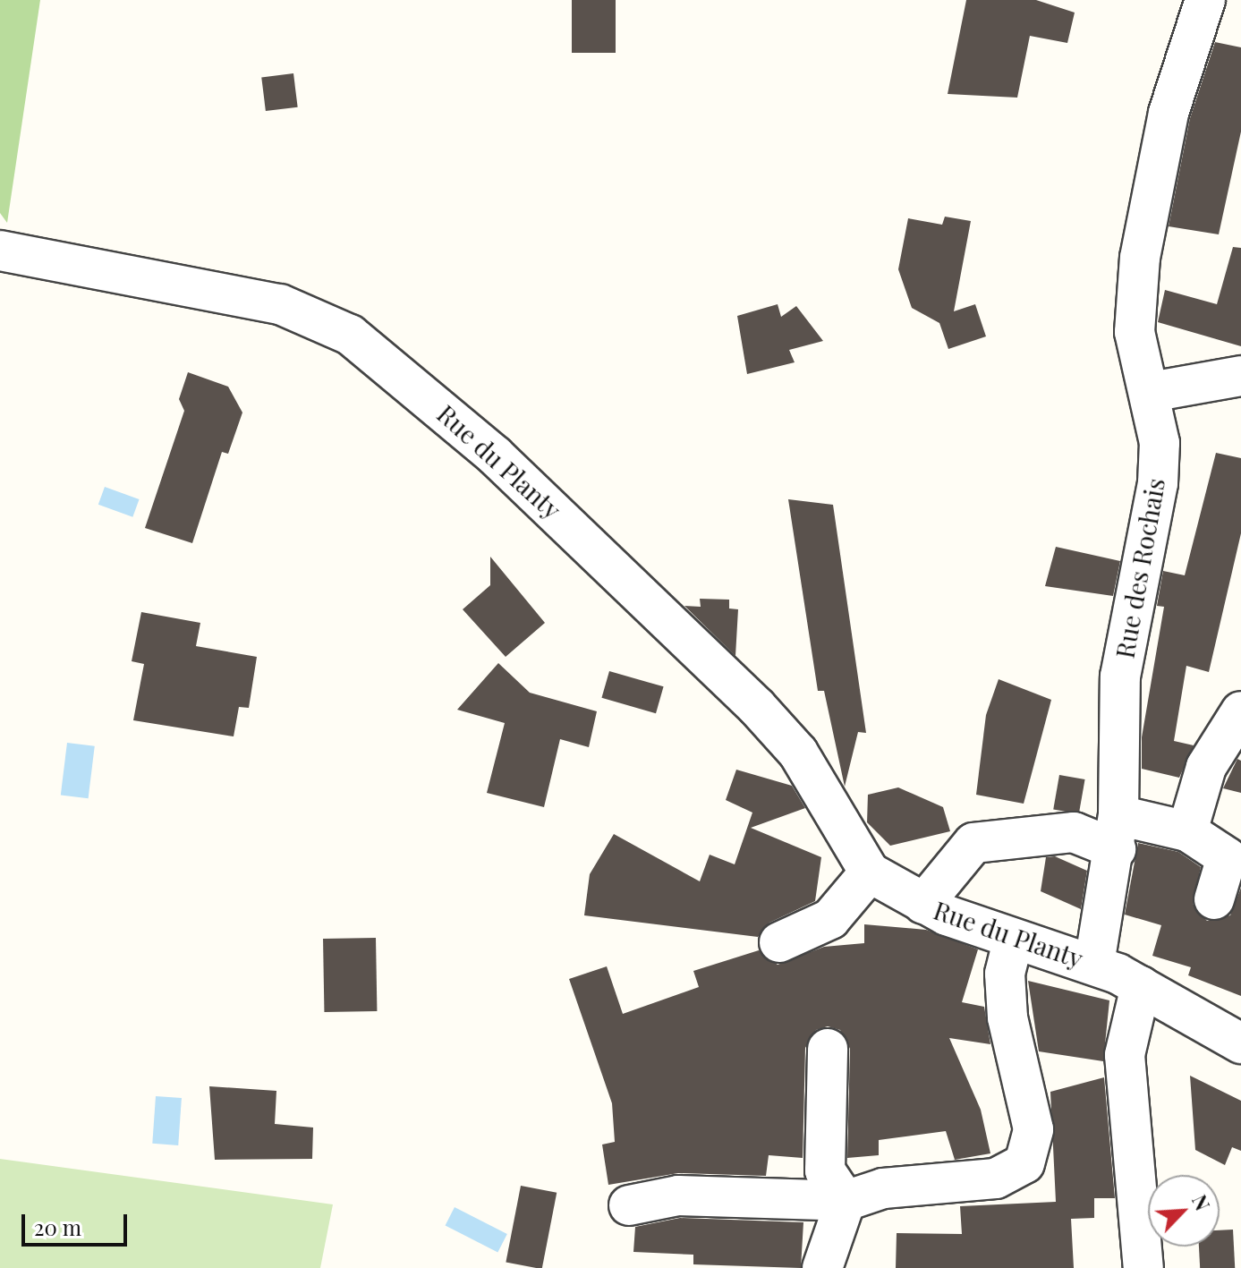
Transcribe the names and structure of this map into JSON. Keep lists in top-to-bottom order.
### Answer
{
  "streets": {
    "street": ["Rue du Planty", "Rue des Rochais"]
  },
  "crossings": [
    ["Rue du Planty", "Rue des Rochais"]
  ],
  "scale_bar": "20 m",
  "north": "top right"
}
